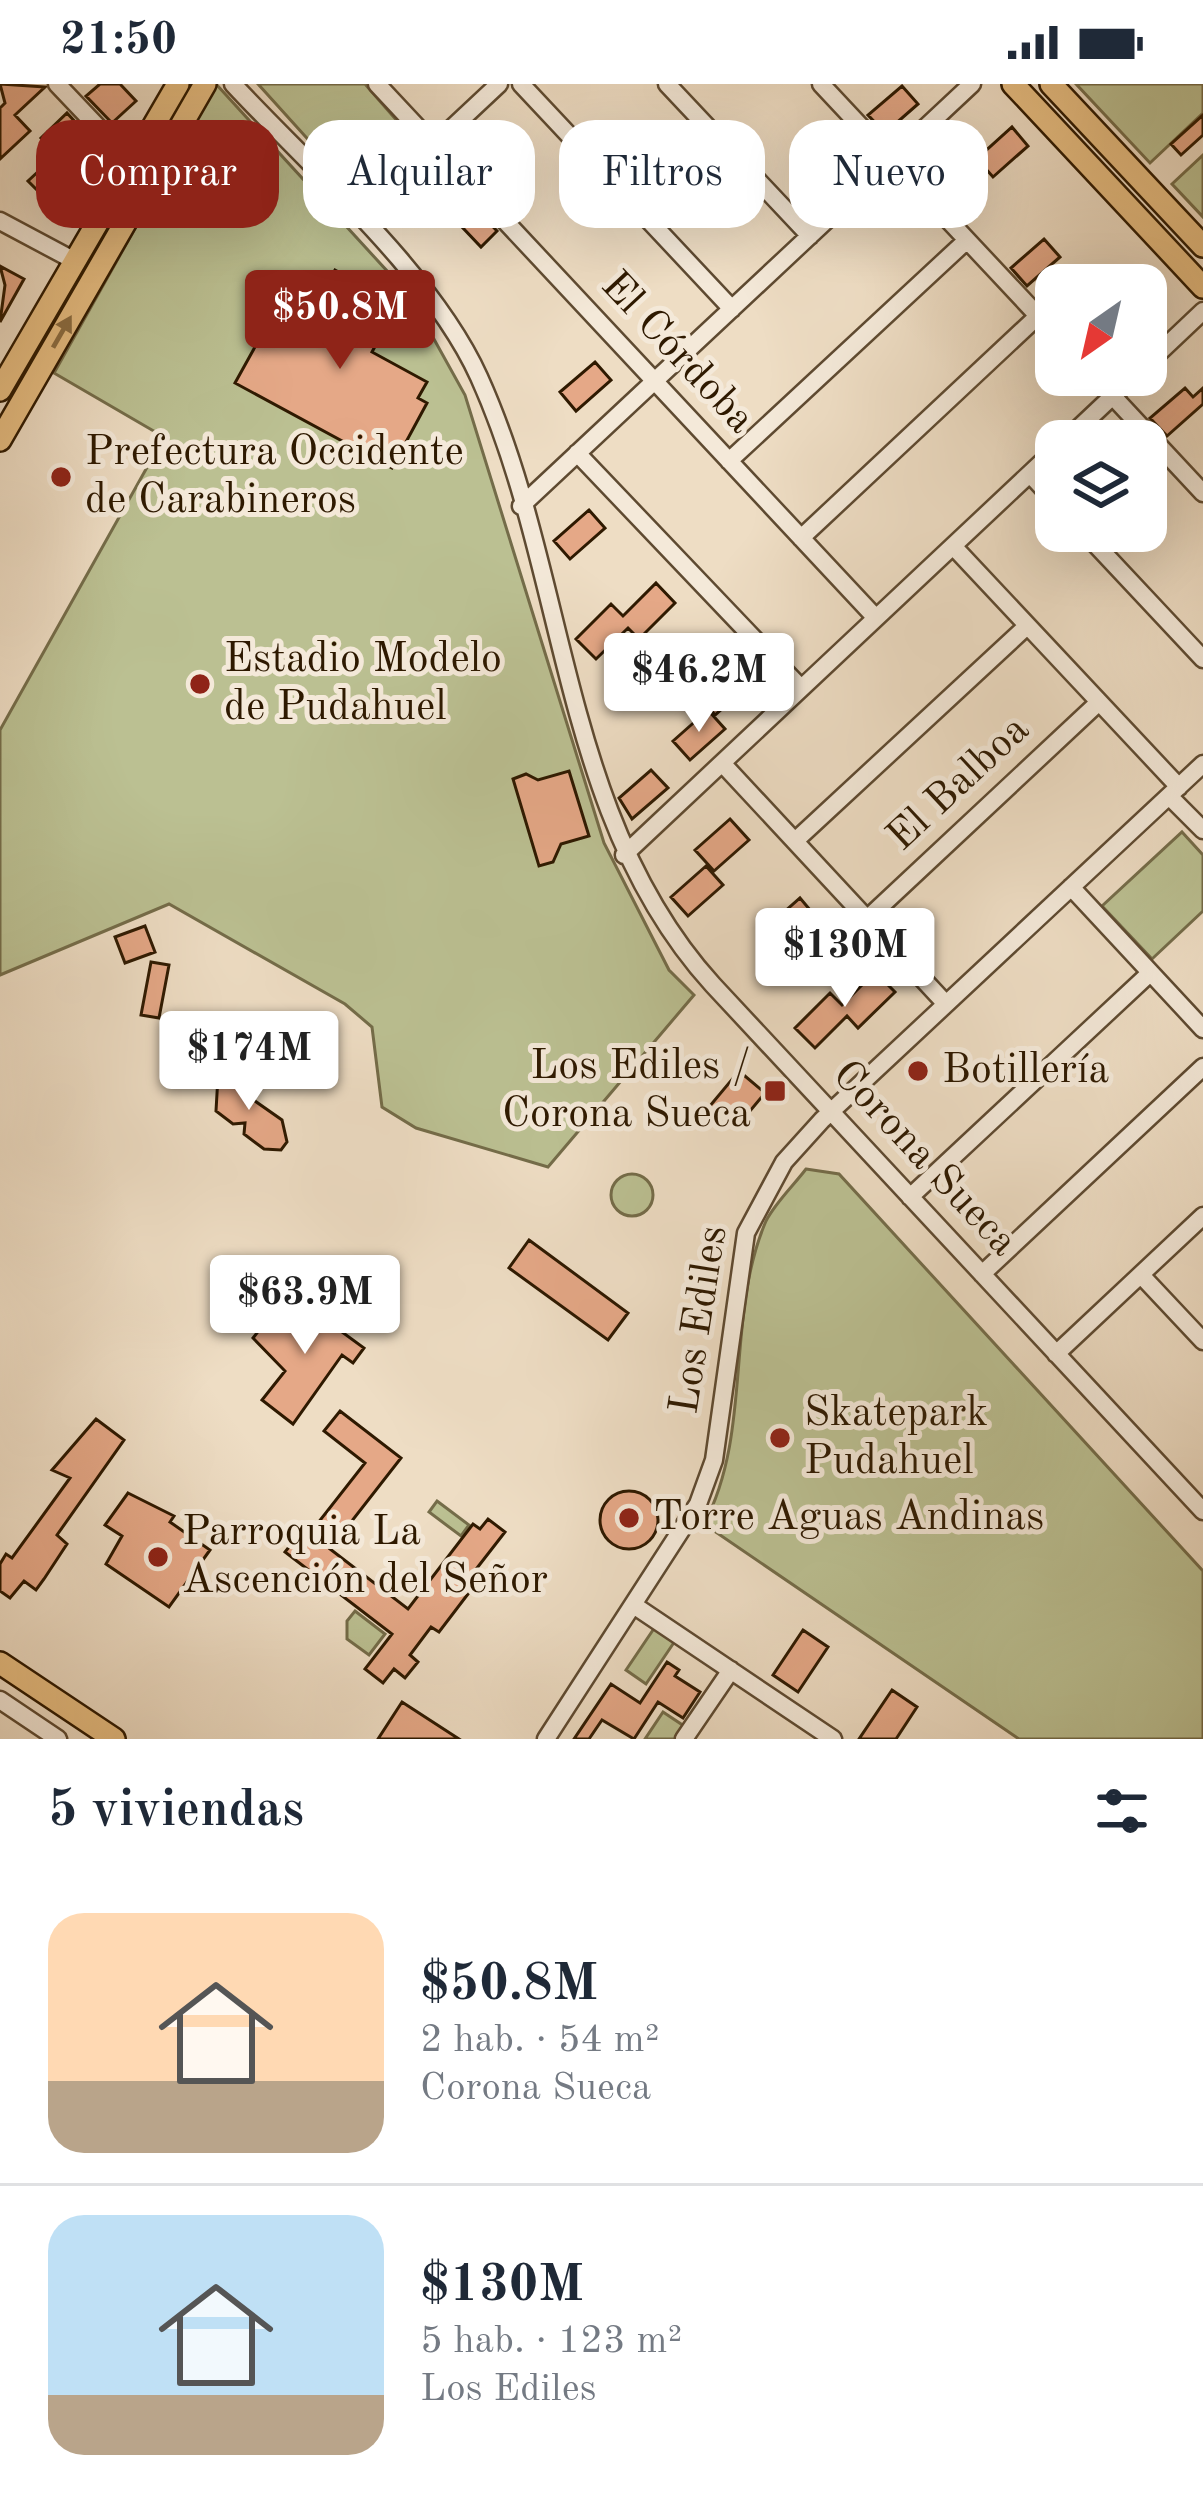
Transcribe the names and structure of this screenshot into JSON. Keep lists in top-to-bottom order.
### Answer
{
  "streets": {
    "street": [
      "El Córdoba",
      "El Balboa",
      "Corona Sueca",
      "Los Ediles"
    ]
  },
  "crossings": [
    ["Corona Sueca", "Los Ediles"]
  ],
  "places": {
    "other": [
      "Prefectura Occidente de Carabineros",
      "Estadio Modelo de Pudahuel",
      "Botillería",
      "Skatepark Pudahuel",
      "Torre Aguas Andinas",
      "Parroquia La Ascención del Señor"
    ],
    "transit": ["Los Ediles / Corona Sueca"]
  },
  "north": "bottom left",
  "page": {
    "status": "21:50",
    "chip": [
      "Comprar",
      "Alquilar",
      "Filtros",
      "Nuevo"
    ],
    "price": [
      "$50.8M",
      "$46.2M",
      "$130M",
      "$174M",
      "$63.9M"
    ],
    "heading": "5 viviendas",
    "list": [
      {
        "name": "$50.8M",
        "note": "2 hab. · 54 m² · Corona Sueca"
      },
      {
        "name": "$130M",
        "note": "5 hab. · 123 m² · Los Ediles"
      }
    ]
  }
}
